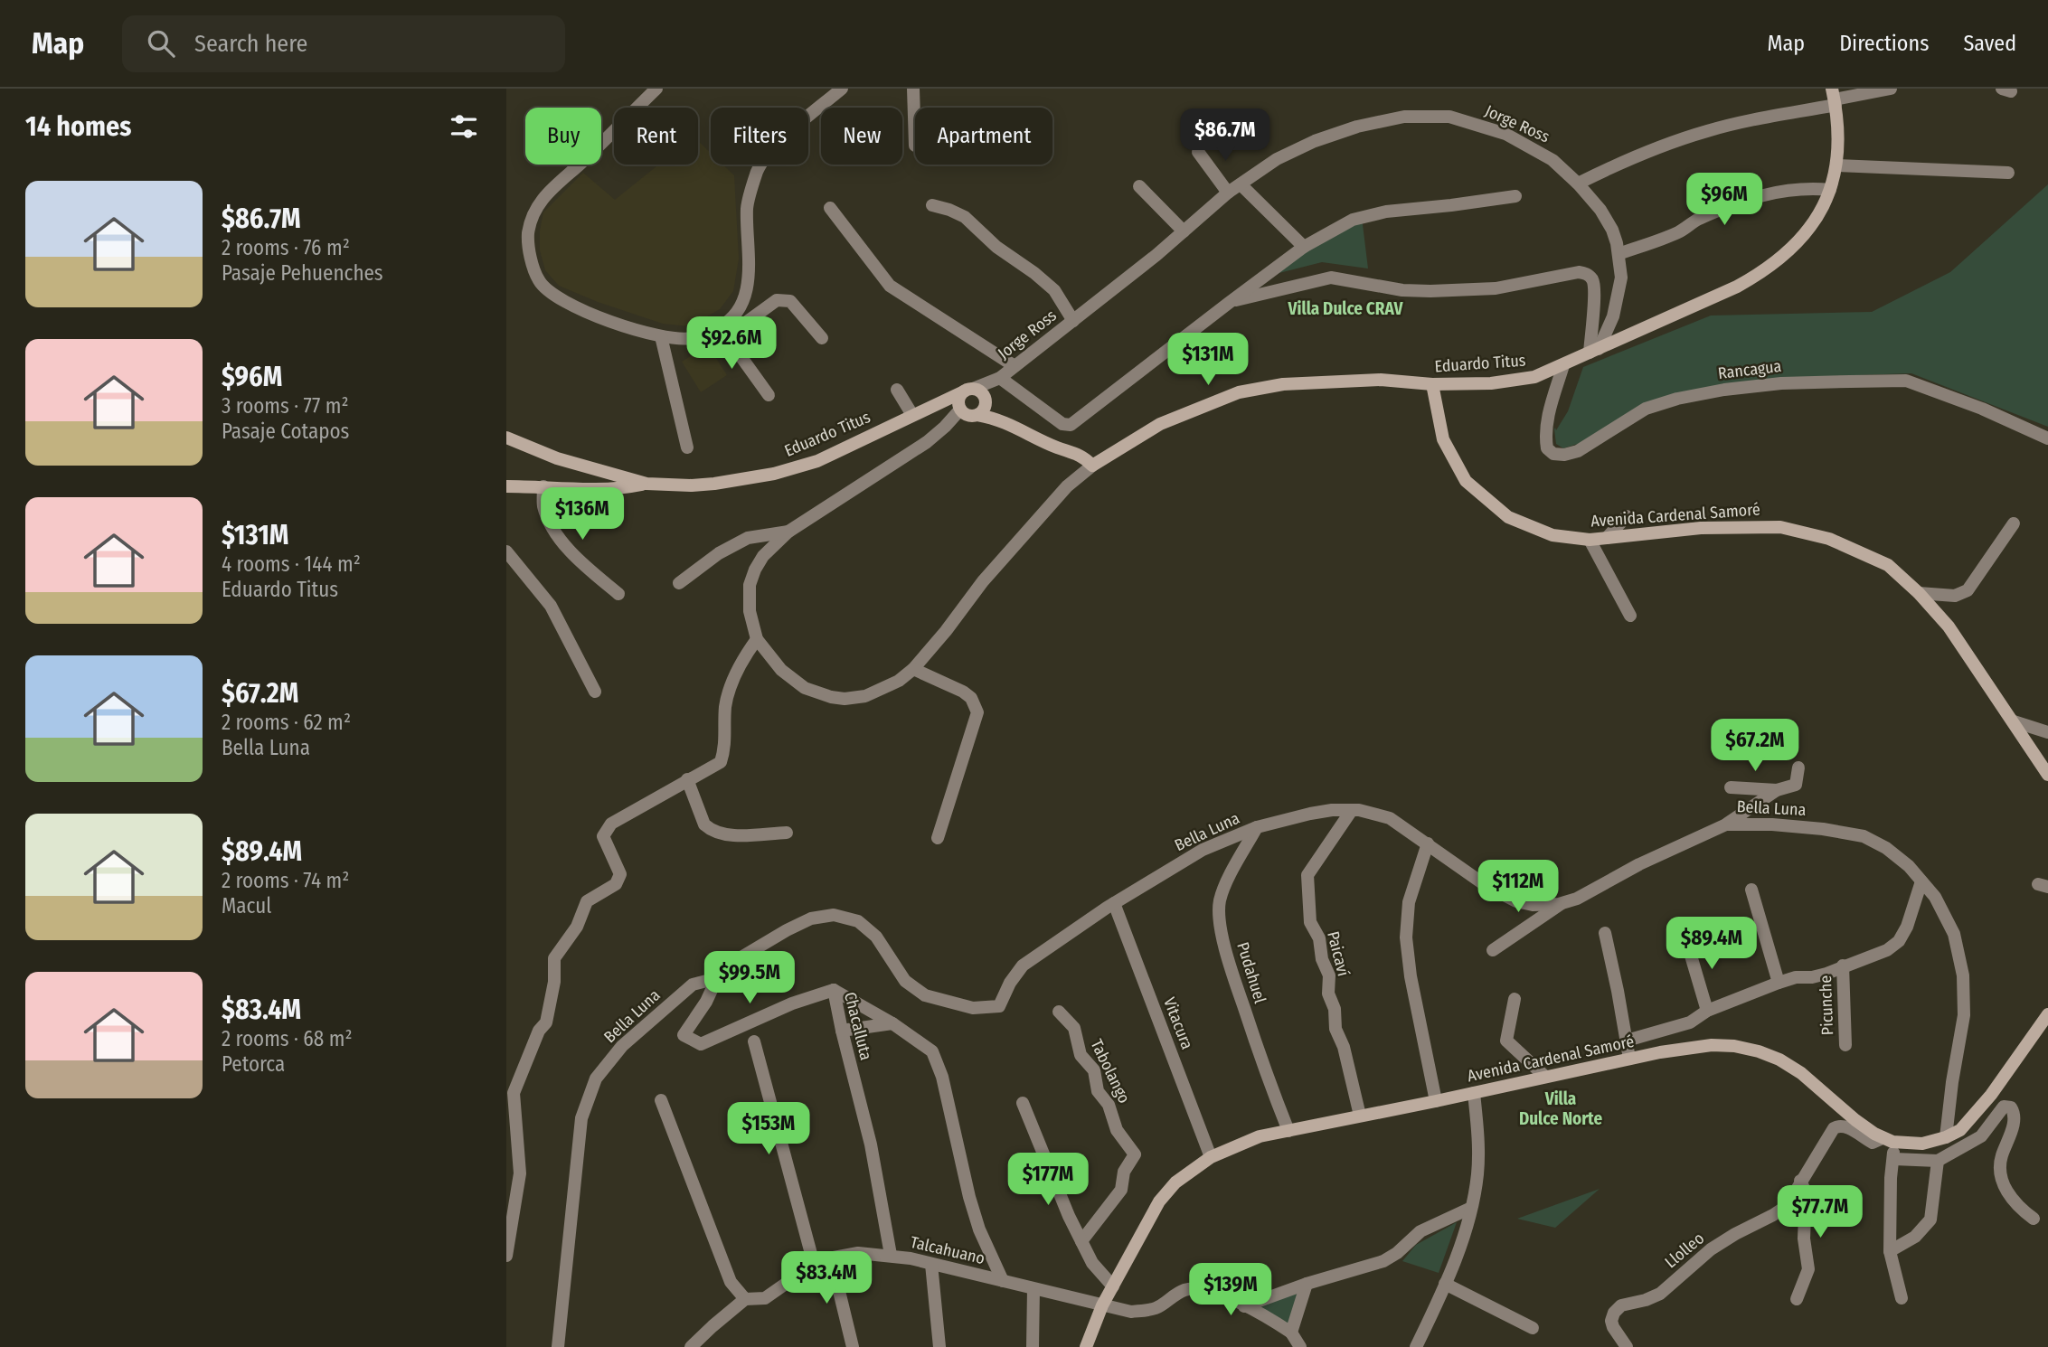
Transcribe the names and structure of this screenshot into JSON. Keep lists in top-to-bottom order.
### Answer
{
  "streets": {
    "street": [
      "Jorge Ross",
      "Eduardo Titus",
      "Rancagua",
      "Avenida Cardenal Samoré",
      "Bella Luna",
      "Paicaví",
      "Pudahuel",
      "Picunche",
      "Vitacura",
      "Chacalluta",
      "Tabolango",
      "Talcahuano",
      "Llolleo"
    ]
  },
  "crossings": [
    ["Jorge Ross", "Eduardo Titus"],
    ["Eduardo Titus", "Rancagua"],
    ["Eduardo Titus", "Avenida Cardenal Samoré"],
    ["Avenida Cardenal Samoré", "Bella Luna"],
    ["Avenida Cardenal Samoré", "Paicaví"],
    ["Avenida Cardenal Samoré", "Pudahuel"],
    ["Avenida Cardenal Samoré", "Vitacura"],
    ["Avenida Cardenal Samoré", "Talcahuano"],
    ["Avenida Cardenal Samoré", "Llolleo"],
    ["Bella Luna", "Paicaví"],
    ["Bella Luna", "Pudahuel"],
    ["Bella Luna", "Vitacura"],
    ["Bella Luna", "Chacalluta"],
    ["Chacalluta", "Talcahuano"]
  ],
  "districts": ["Villa Dulce CRAV", "Villa Dulce Norte"],
  "page": {
    "header": "Map",
    "search": "Search here",
    "nav": ["Map", "Directions", "Saved"],
    "heading": "14 homes",
    "chip": [
      "Buy",
      "Rent",
      "Filters",
      "New",
      "Apartment"
    ],
    "price": [
      "$86.7M",
      "$96M",
      "$92.6M",
      "$131M",
      "$136M",
      "$67.2M",
      "$112M",
      "$89.4M",
      "$99.5M",
      "$153M",
      "$177M",
      "$77.7M",
      "$83.4M",
      "$139M"
    ],
    "list": [
      {
        "name": "$86.7M",
        "note": "2 rooms · 76 m² · Pasaje Pehuenches"
      },
      {
        "name": "$96M",
        "note": "3 rooms · 77 m² · Pasaje Cotapos"
      },
      {
        "name": "$131M",
        "note": "4 rooms · 144 m² · Eduardo Titus"
      },
      {
        "name": "$67.2M",
        "note": "2 rooms · 62 m² · Bella Luna"
      },
      {
        "name": "$89.4M",
        "note": "2 rooms · 74 m² · Macul"
      },
      {
        "name": "$83.4M",
        "note": "2 rooms · 68 m² · Petorca"
      }
    ]
  }
}
